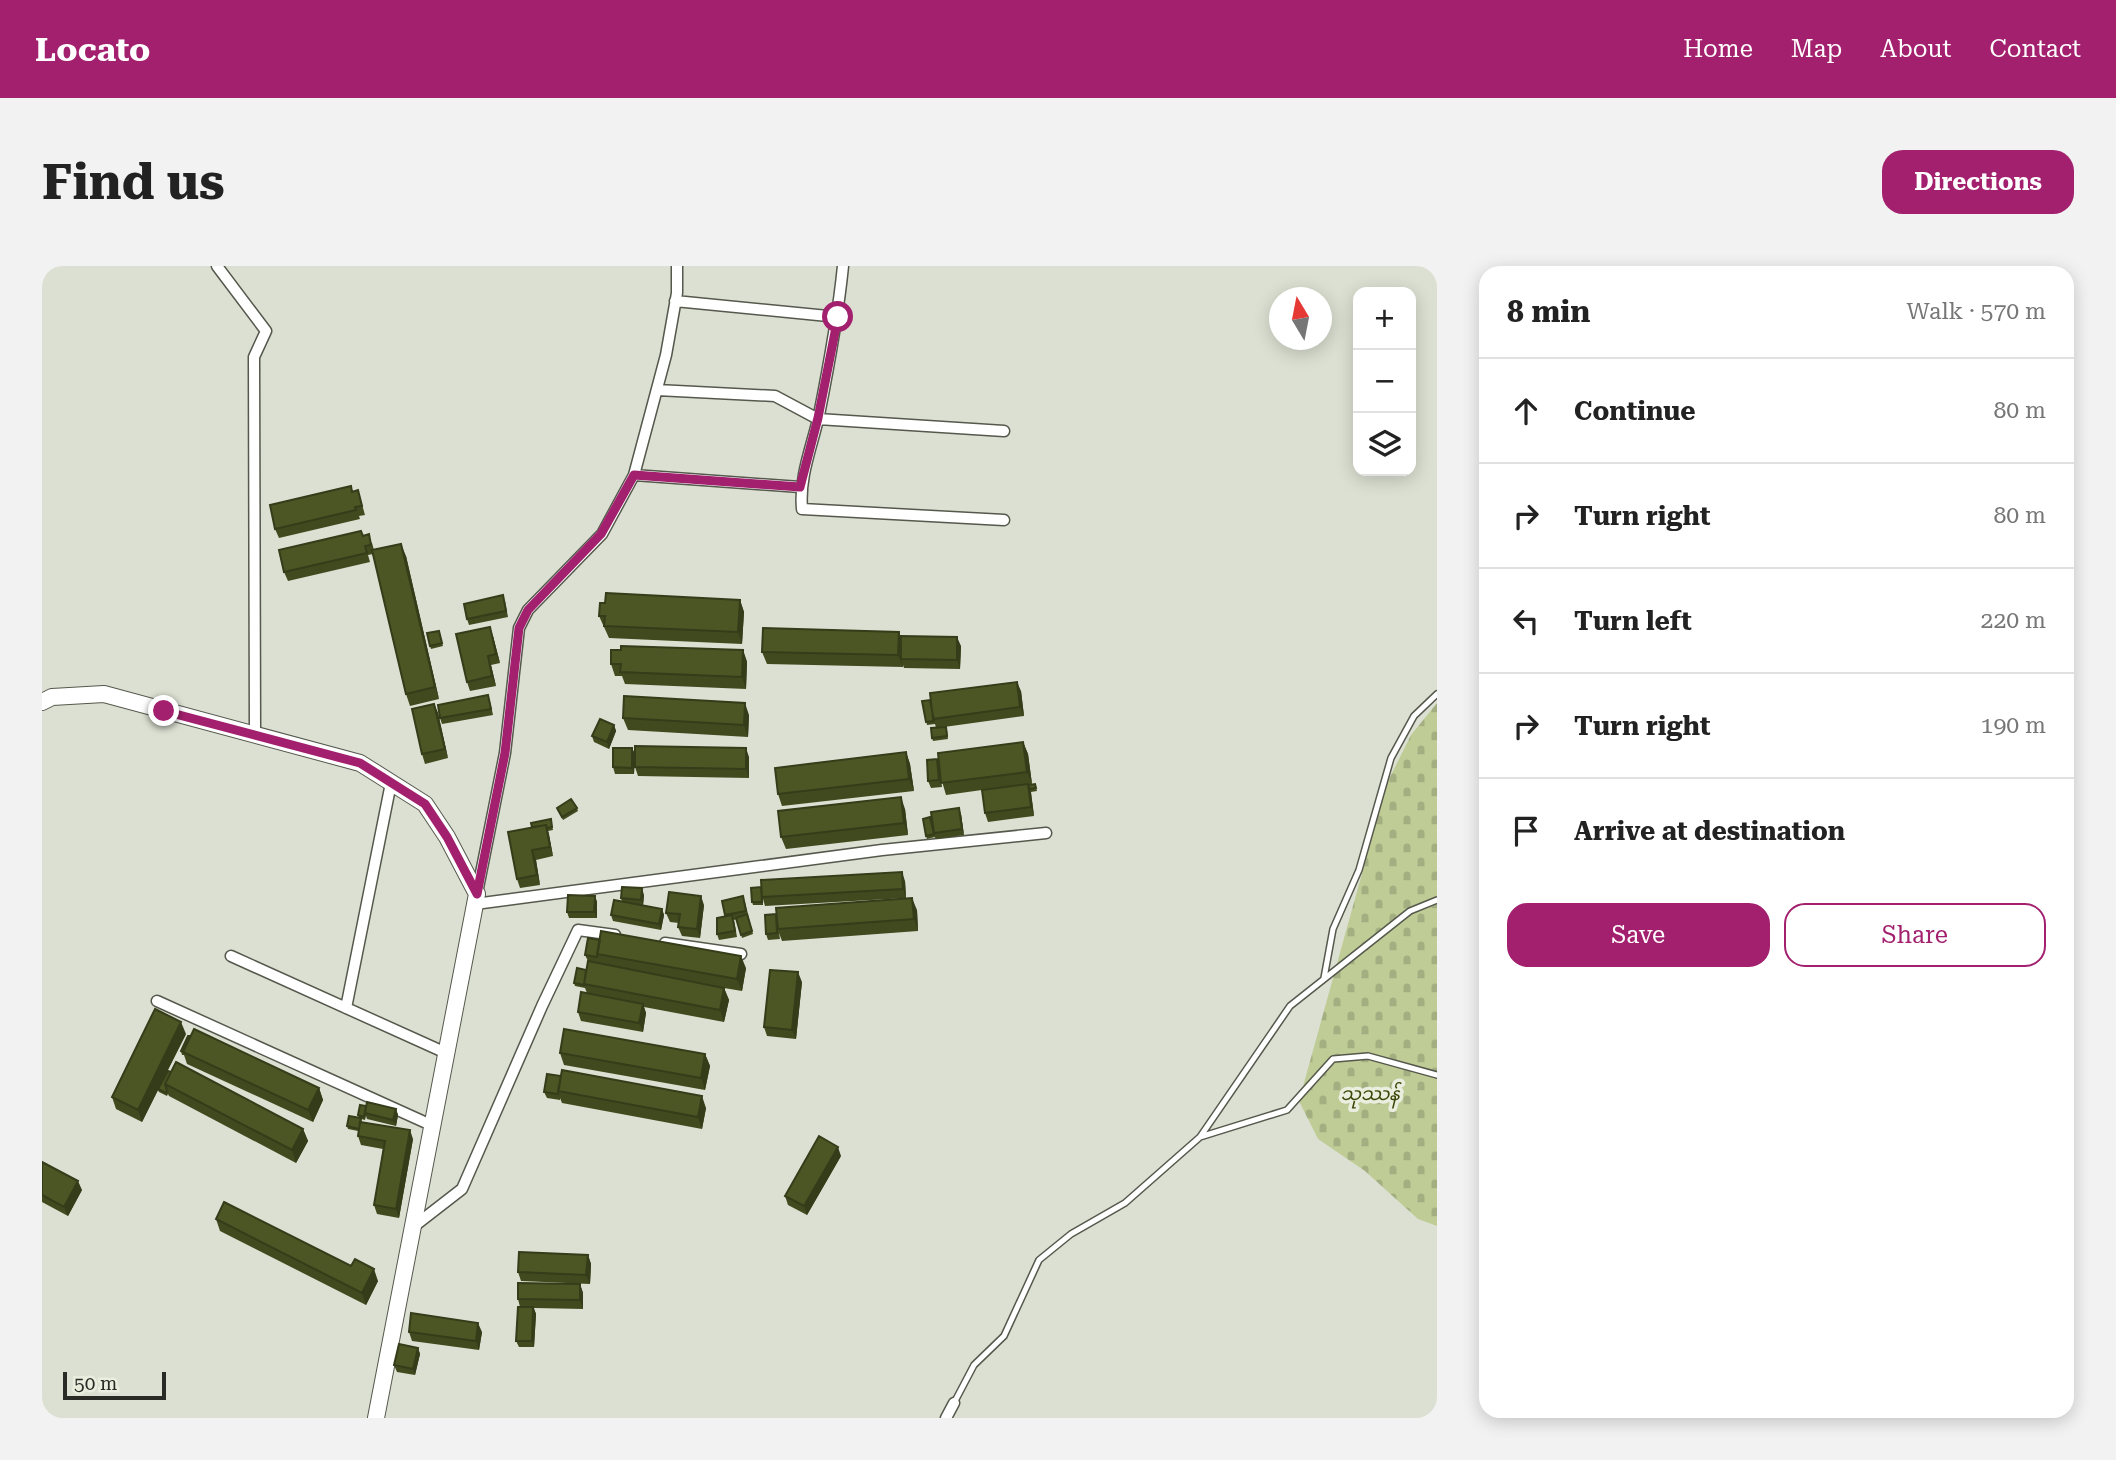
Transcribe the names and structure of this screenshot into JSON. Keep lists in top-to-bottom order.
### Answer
{
  "parks": ["သုဿန်"],
  "scale_bar": "50 m",
  "north": "top",
  "page": {
    "header": "Locato",
    "nav": [
      "Home",
      "Map",
      "About",
      "Contact"
    ],
    "buttons": [
      "Directions",
      ["Save", "Share"]
    ],
    "title": "Find us",
    "heading": ["8 min", "Walk · 570 m"],
    "map_buttons": ["+", "−"],
    "list": [
      ["Continue", "80 m"],
      ["Turn right", "80 m"],
      ["Turn left", "220 m"],
      ["Turn right", "190 m"],
      "Arrive at destination"
    ],
    "scale": "50 m"
  }
}
